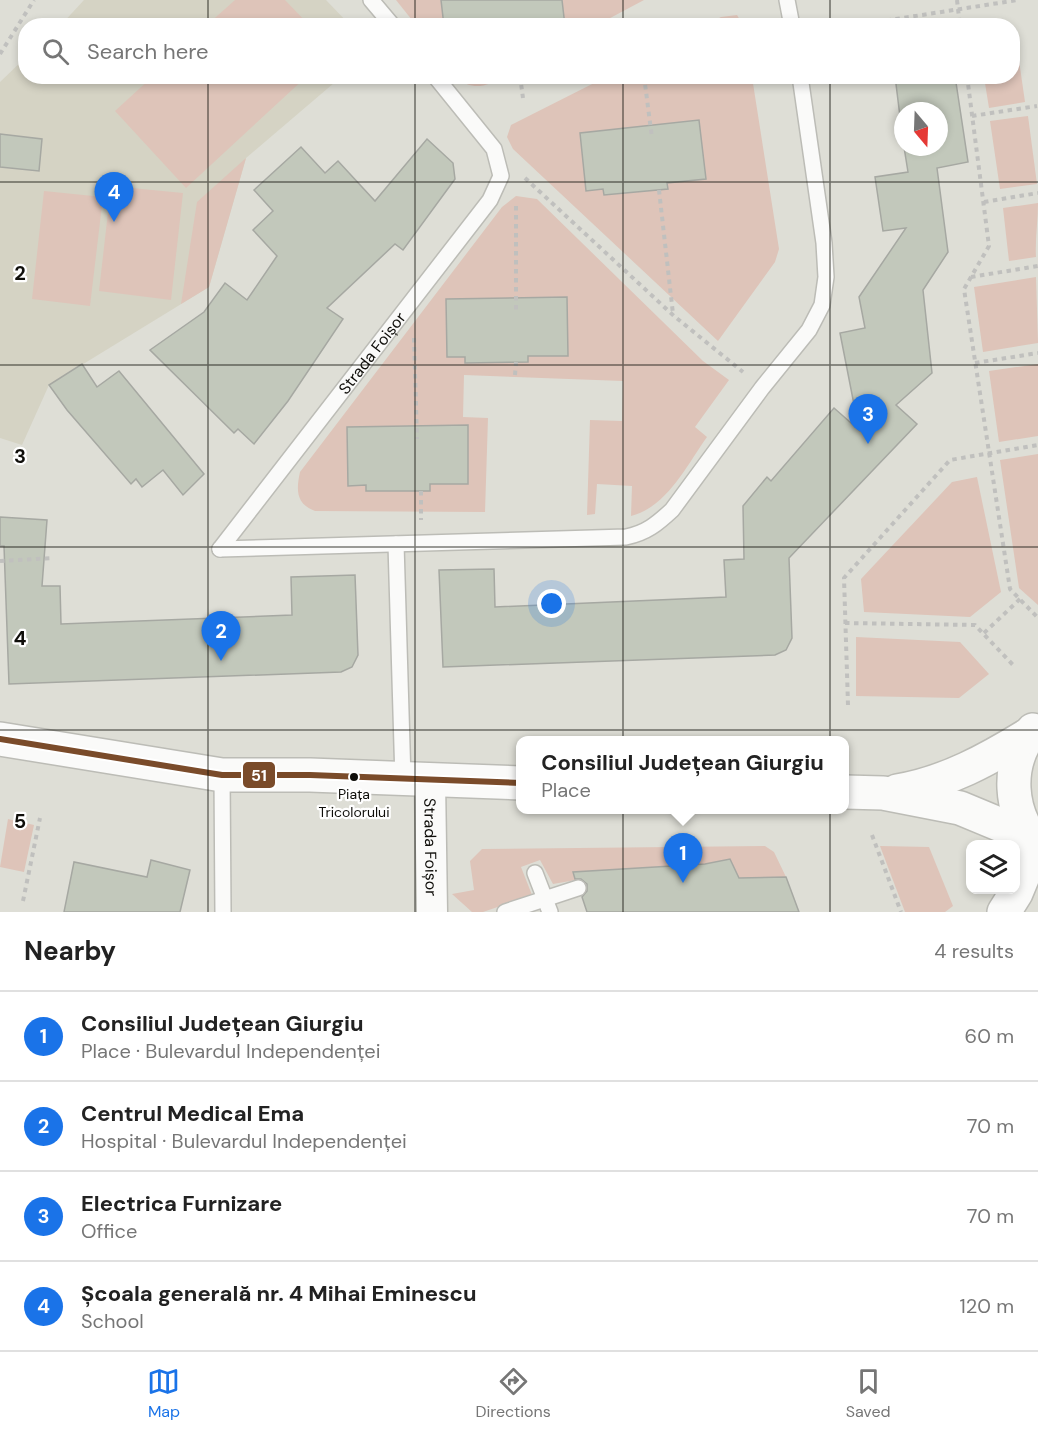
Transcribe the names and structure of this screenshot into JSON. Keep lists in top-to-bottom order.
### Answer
{
  "streets": {
    "street": ["Strada Foișor"]
  },
  "places": ["Piața Tricolorului"],
  "lines": ["transit line 51"],
  "north": "bottom",
  "page": {
    "search": "Search here",
    "pins": [
      "4",
      "3",
      "2",
      "1"
    ],
    "popup": ["Consiliul Județean Giurgiu", "Place"],
    "heading": ["Nearby", "4 results"],
    "list": [
      {
        "mark": "1",
        "name": "Consiliul Județean Giurgiu",
        "note": "Place · Bulevardul Independenței",
        "value": "60 m"
      },
      {
        "mark": "2",
        "name": "Centrul Medical Ema",
        "note": "Hospital · Bulevardul Independenței",
        "value": "70 m"
      },
      {
        "mark": "3",
        "name": "Electrica Furnizare",
        "note": "Office",
        "value": "70 m"
      },
      {
        "mark": "4",
        "name": "Școala generală nr. 4 Mihai Eminescu",
        "note": "School",
        "value": "120 m"
      }
    ],
    "nav": ["Map", "Directions", "Saved"]
  },
  "grid": {
    "rows": [
      "2",
      "3",
      "4",
      "5"
    ]
  }
}
